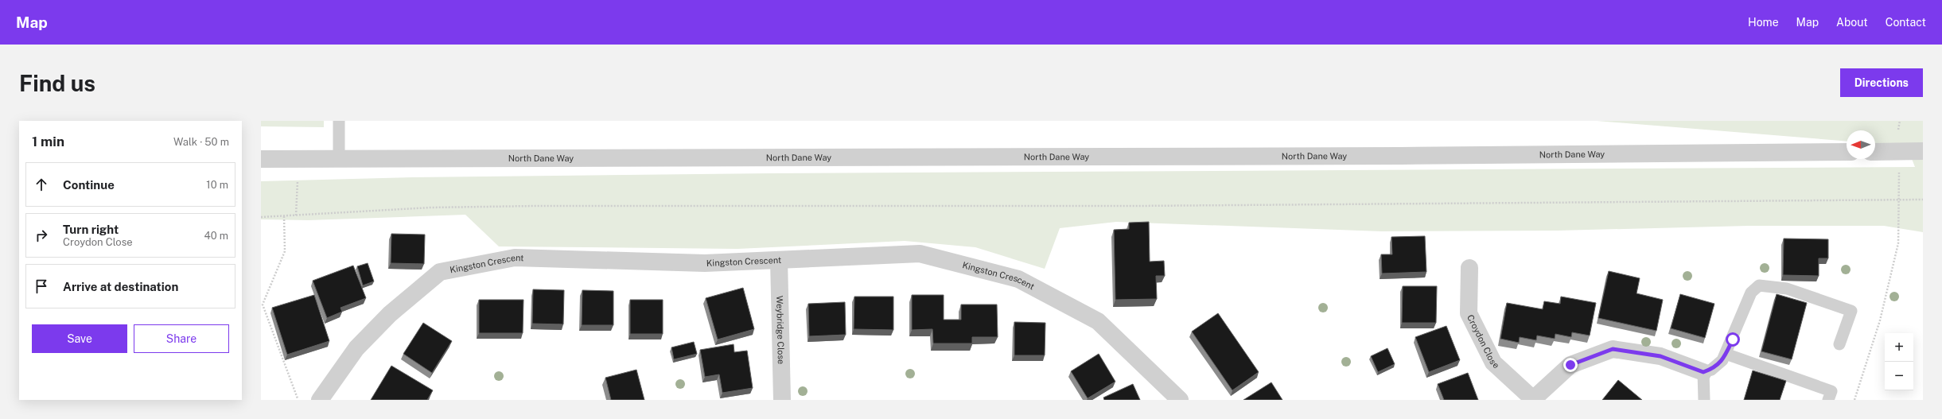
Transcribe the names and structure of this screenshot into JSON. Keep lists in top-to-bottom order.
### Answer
{
  "streets": {
    "street": [
      "North Dane Way",
      "Kingston Crescent",
      "Weybridge Close",
      "Croydon Close"
    ]
  },
  "crossings": [
    ["Kingston Crescent", "Weybridge Close"]
  ],
  "north": "left",
  "page": {
    "header": "Map",
    "nav": [
      "Home",
      "Map",
      "About",
      "Contact"
    ],
    "buttons": [
      "Directions",
      ["Save", "Share"]
    ],
    "title": "Find us",
    "heading": ["1 min", "Walk · 50 m"],
    "list": [
      ["Continue", "10 m"],
      ["Turn right", "Croydon Close", "40 m"],
      "Arrive at destination"
    ],
    "map_buttons": ["+", "−"]
  }
}
